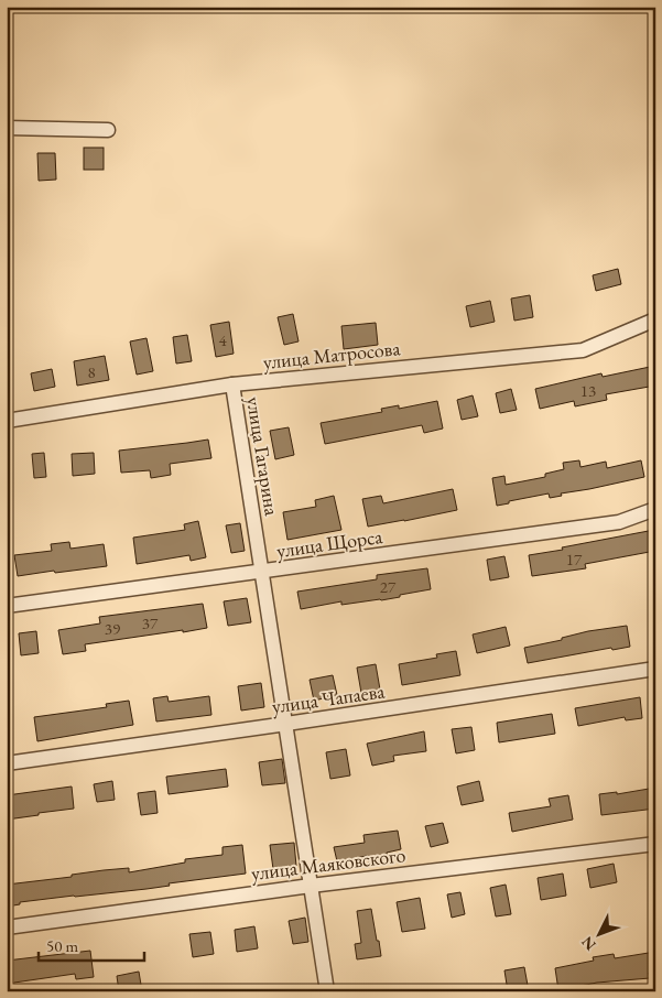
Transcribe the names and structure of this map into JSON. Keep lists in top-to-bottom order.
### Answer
{
  "streets": {
    "street": [
      "улица Матросова",
      "улица Гагарина",
      "улица Щорса",
      "улица Чапаева",
      "улица Маяковского"
    ]
  },
  "crossings": [
    ["улица Матросова", "улица Гагарина"],
    ["улица Гагарина", "улица Щорса"],
    ["улица Гагарина", "улица Чапаева"],
    ["улица Гагарина", "улица Маяковского"]
  ],
  "house_numbers": [
    "4",
    "8",
    "13",
    "17",
    "27",
    "37",
    "39"
  ],
  "scale_bar": "50 m",
  "north": "bottom left"
}
